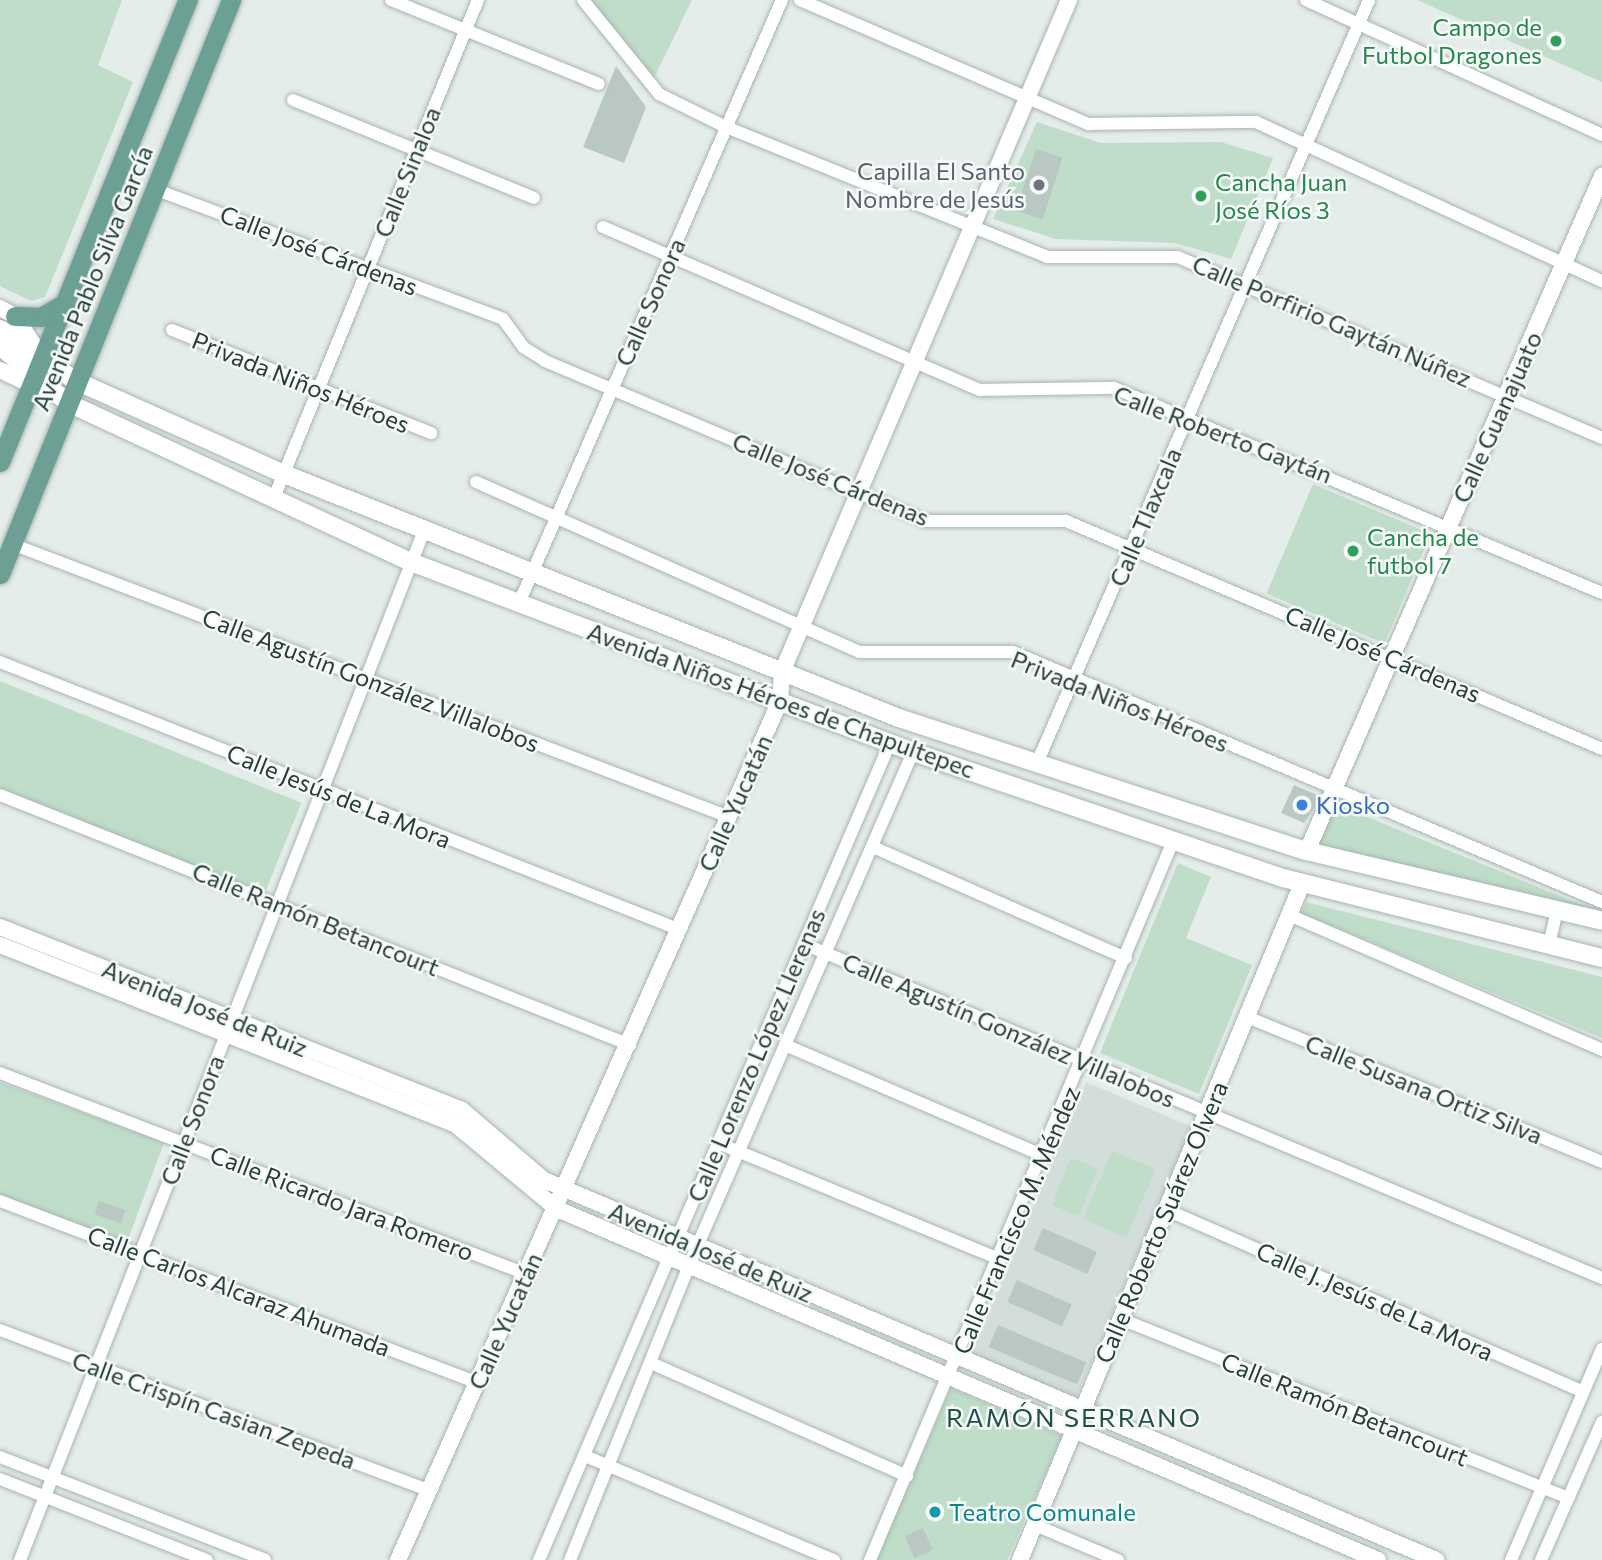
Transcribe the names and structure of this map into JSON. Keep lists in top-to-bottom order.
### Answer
{
  "streets": {
    "main road": ["Avenida Pablo Silva García", "Avenida Niños Héroes de Chapultepec"],
    "street": [
      "Calle Sinaloa",
      "Calle José Cárdenas",
      "Calle Sonora",
      "Calle Porfirio Gaytán Núñez",
      "Privada Niños Héroes",
      "Calle Guanajuato",
      "Calle Roberto Gaytán",
      "Calle Tlaxcala",
      "Calle Agustín González Villalobos",
      "Calle Jesús de La Mora",
      "Calle Yucatán",
      "Calle Ramón Betancourt",
      "Avenida José de Ruiz",
      "Calle Lorenzo López Llerenas",
      "Calle Susana Ortiz Silva",
      "Calle Ricardo Jara Romero",
      "Calle Francisco M. Méndez",
      "Calle Roberto Suárez Olvera",
      "Calle Carlos Alcaraz Ahumada",
      "Calle J. Jesús de La Mora",
      "Calle Crispín Casian Zepeda"
    ]
  },
  "crossings": [
    ["Calle Sinaloa", "Calle José Cárdenas"],
    ["Calle Sinaloa", "Privada Niños Héroes"],
    ["Calle Sinaloa", "Avenida Niños Héroes de Chapultepec"],
    ["Calle José Cárdenas", "Avenida Pablo Silva García"],
    ["Calle José Cárdenas", "Calle Sonora"],
    ["Calle José Cárdenas", "Calle Guanajuato"],
    ["Calle José Cárdenas", "Calle Tlaxcala"],
    ["Calle José Cárdenas", "Calle Yucatán"],
    ["Avenida Pablo Silva García", "Calle Agustín González Villalobos"],
    ["Avenida Pablo Silva García", "Avenida Niños Héroes de Chapultepec"],
    ["Calle Sonora", "Calle Porfirio Gaytán Núñez"],
    ["Calle Sonora", "Privada Niños Héroes"],
    ["Calle Sonora", "Calle Roberto Gaytán"],
    ["Calle Sonora", "Calle Agustín González Villalobos"],
    ["Calle Sonora", "Avenida Niños Héroes de Chapultepec"],
    ["Calle Sonora", "Calle Jesús de La Mora"],
    ["Calle Sonora", "Calle Ramón Betancourt"],
    ["Calle Sonora", "Avenida José de Ruiz"],
    ["Calle Sonora", "Calle Ricardo Jara Romero"],
    ["Calle Sonora", "Calle Carlos Alcaraz Ahumada"],
    ["Calle Sonora", "Calle Crispín Casian Zepeda"],
    ["Calle Porfirio Gaytán Núñez", "Calle Guanajuato"],
    ["Calle Porfirio Gaytán Núñez", "Calle Tlaxcala"],
    ["Calle Porfirio Gaytán Núñez", "Calle Yucatán"],
    ["Privada Niños Héroes", "Calle Guanajuato"],
    ["Privada Niños Héroes", "Calle Tlaxcala"],
    ["Privada Niños Héroes", "Calle Yucatán"],
    ["Calle Guanajuato", "Calle Roberto Gaytán"],
    ["Calle Guanajuato", "Avenida Niños Héroes de Chapultepec"],
    ["Calle Roberto Gaytán", "Calle Tlaxcala"],
    ["Calle Roberto Gaytán", "Calle Yucatán"],
    ["Calle Tlaxcala", "Avenida Niños Héroes de Chapultepec"],
    ["Calle Agustín González Villalobos", "Calle Yucatán"],
    ["Calle Agustín González Villalobos", "Calle Lorenzo López Llerenas"],
    ["Calle Agustín González Villalobos", "Calle Francisco M. Méndez"],
    ["Calle Agustín González Villalobos", "Calle Roberto Suárez Olvera"],
    ["Avenida Niños Héroes de Chapultepec", "Calle Yucatán"],
    ["Avenida Niños Héroes de Chapultepec", "Calle Lorenzo López Llerenas"],
    ["Avenida Niños Héroes de Chapultepec", "Calle Francisco M. Méndez"],
    ["Avenida Niños Héroes de Chapultepec", "Calle Roberto Suárez Olvera"],
    ["Calle Jesús de La Mora", "Calle Yucatán"],
    ["Calle Yucatán", "Calle Ramón Betancourt"],
    ["Calle Yucatán", "Avenida José de Ruiz"],
    ["Calle Yucatán", "Calle Ricardo Jara Romero"],
    ["Calle Yucatán", "Calle Carlos Alcaraz Ahumada"],
    ["Calle Yucatán", "Calle Crispín Casian Zepeda"],
    ["Calle Ramón Betancourt", "Calle Roberto Suárez Olvera"],
    ["Avenida José de Ruiz", "Calle Lorenzo López Llerenas"],
    ["Avenida José de Ruiz", "Calle Francisco M. Méndez"],
    ["Avenida José de Ruiz", "Calle Roberto Suárez Olvera"],
    ["Calle Susana Ortiz Silva", "Calle Roberto Suárez Olvera"],
    ["Calle Roberto Suárez Olvera", "Calle J. Jesús de La Mora"]
  ],
  "districts": ["RAMÓN SERRANO"],
  "places": [
    "Campo de Futbol Dragones",
    "Capilla El Santo Nombre de Jesús",
    "Cancha Juan José Ríos 3",
    "Cancha de futbol 7",
    "Kiosko",
    "Teatro Comunale"
  ]
}
